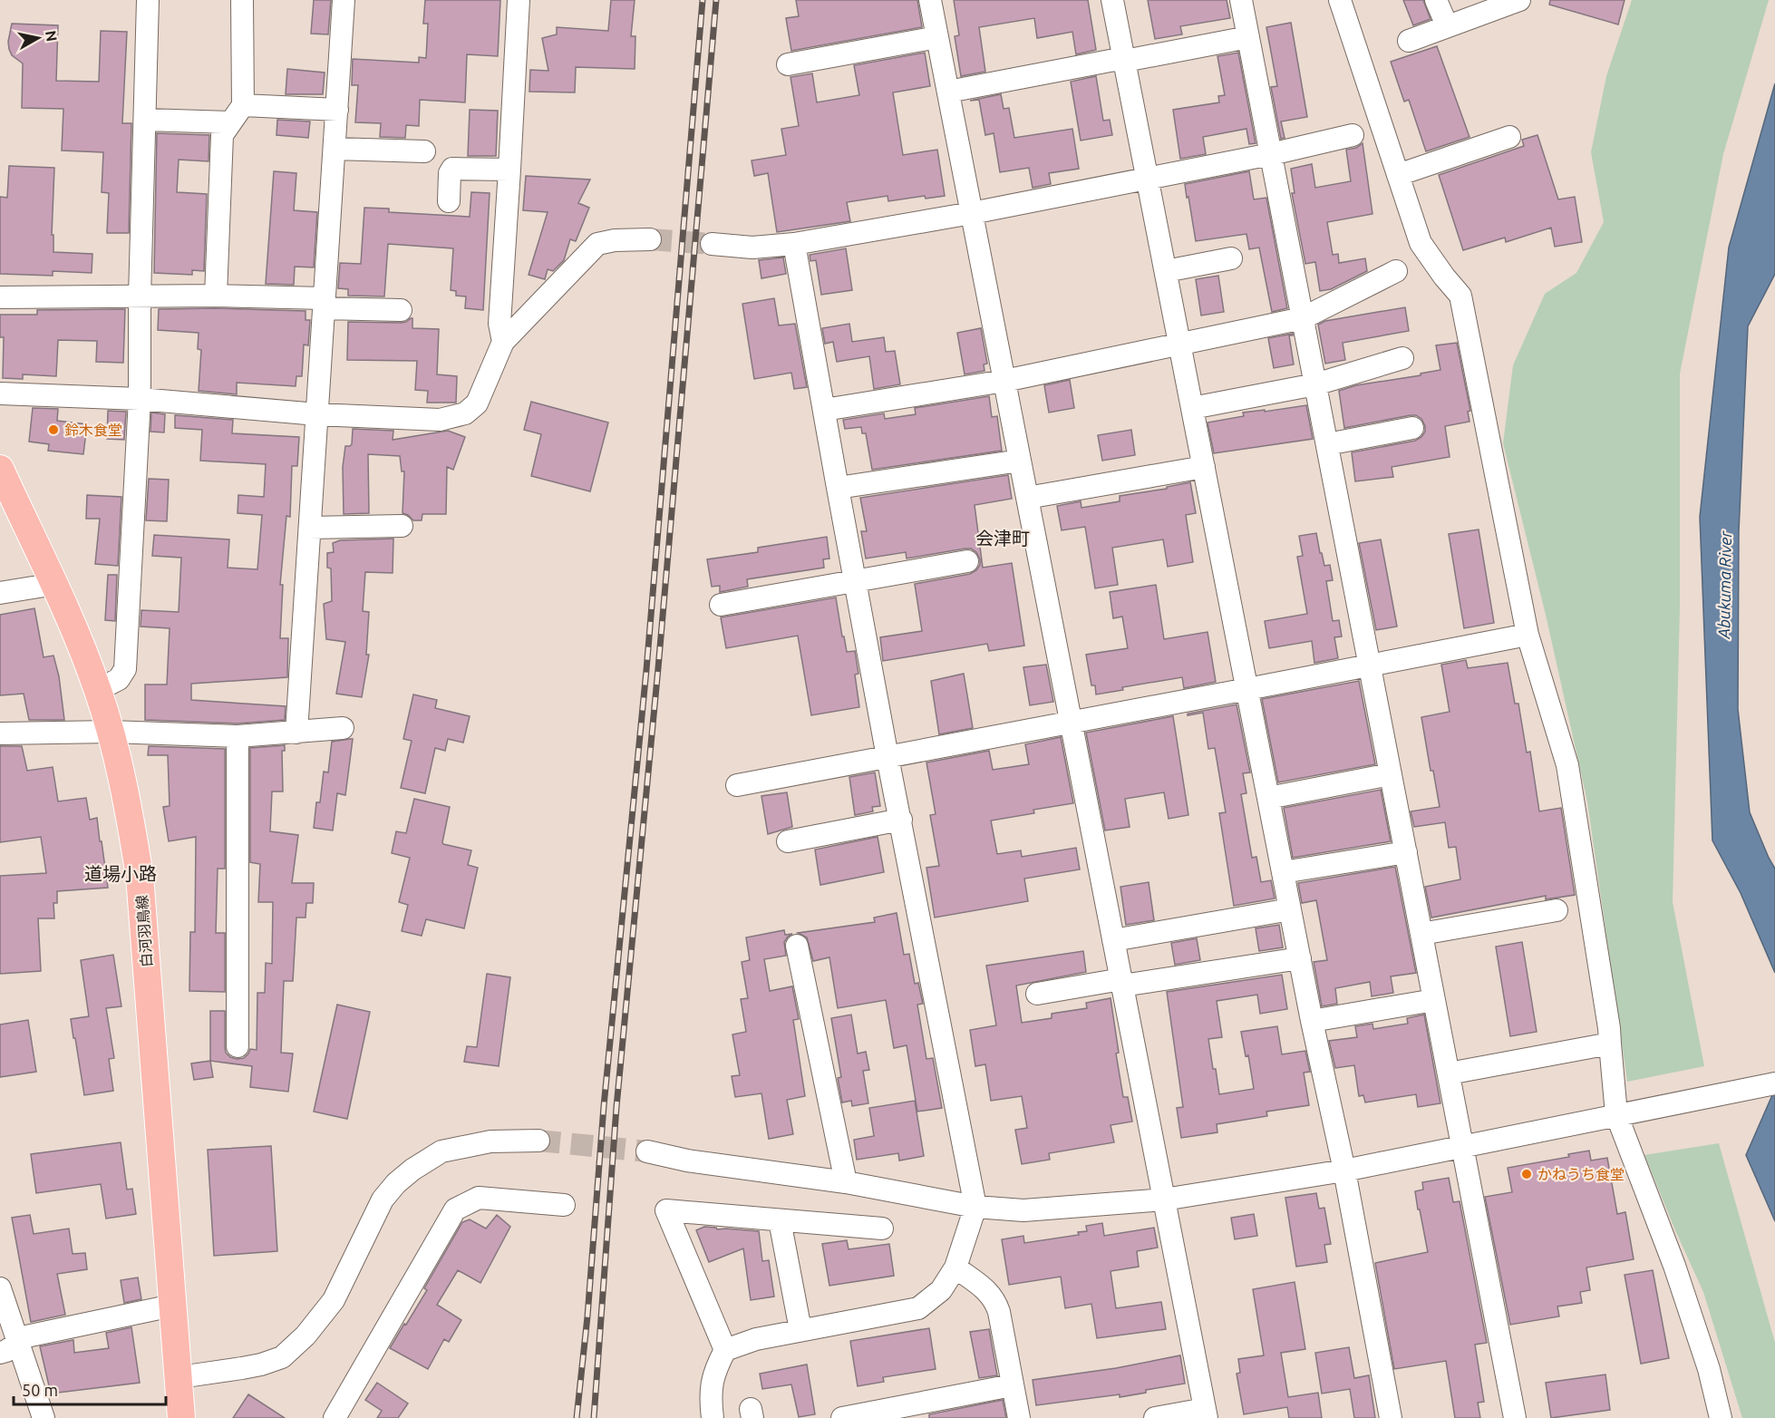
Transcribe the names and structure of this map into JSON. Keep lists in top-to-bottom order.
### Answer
{
  "streets": {
    "main road": ["白河羽鳥線"]
  },
  "districts": ["会津町", "道場小路"],
  "water": ["Abukuma River"],
  "places": ["鈴木食堂", "かねうち食堂"],
  "scale_bar": "50 m",
  "north": "right"
}
